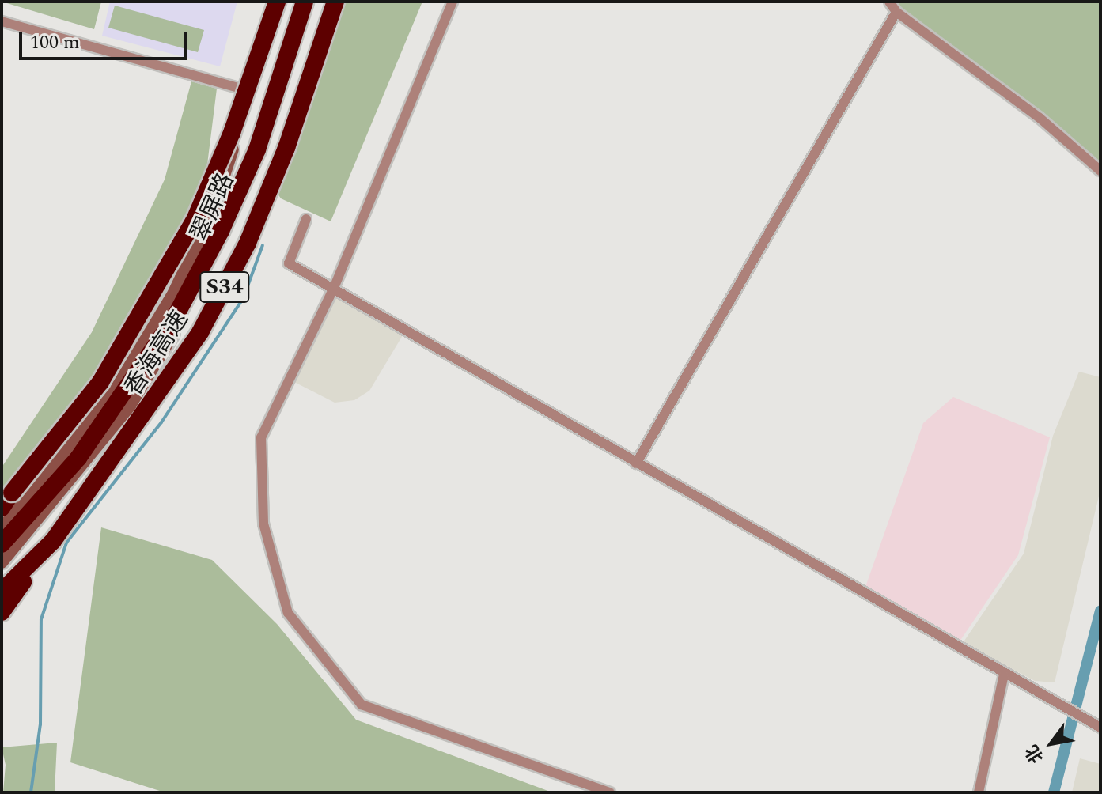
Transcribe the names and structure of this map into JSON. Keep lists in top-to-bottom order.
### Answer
{
  "streets": {
    "highway": ["S34", "香海高速"],
    "main road": ["翠屏路"]
  },
  "scale_bar": "100 m",
  "north": "bottom left"
}
